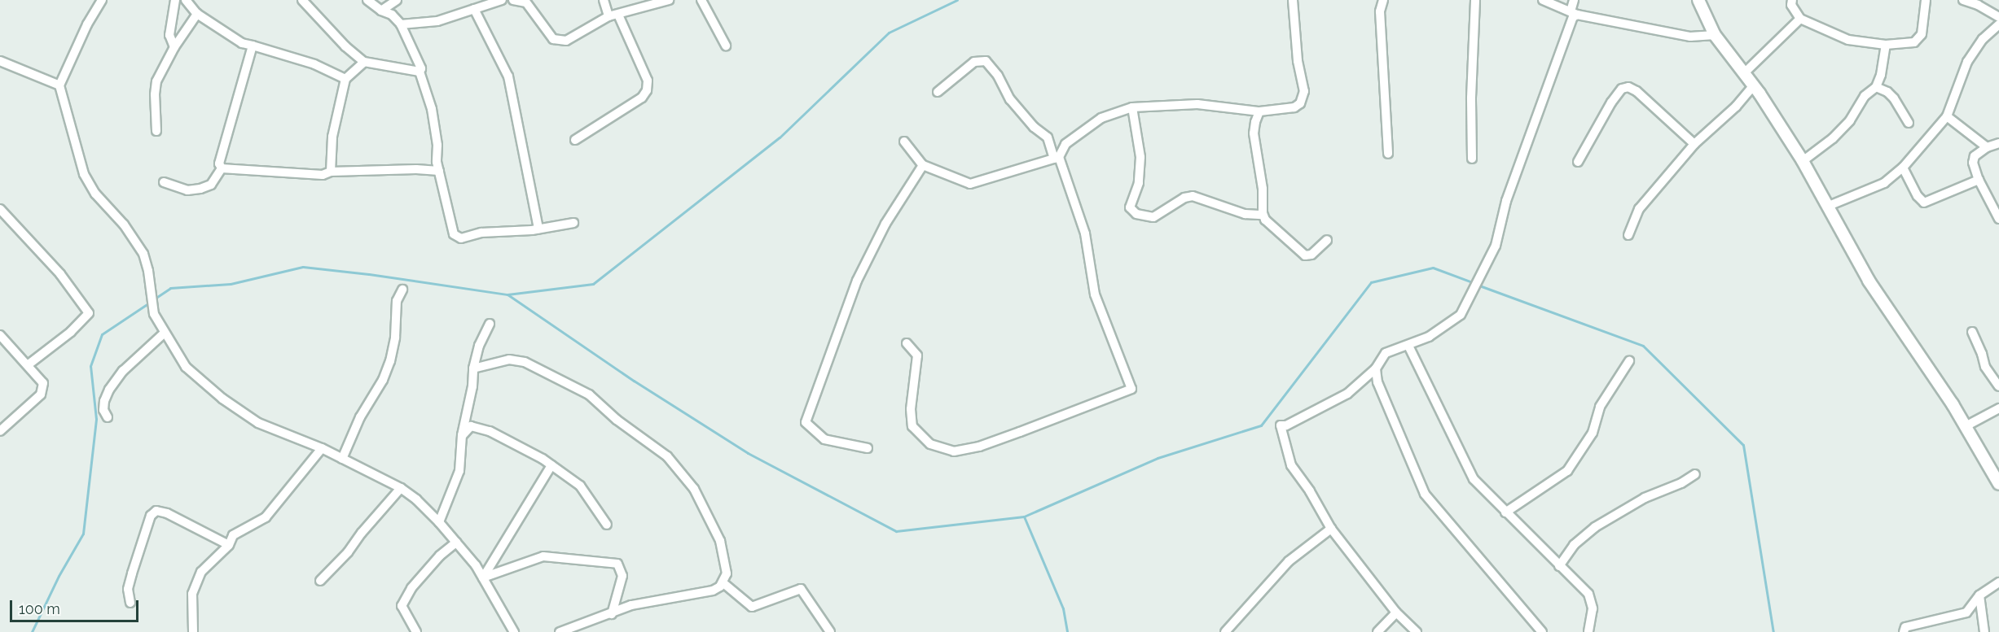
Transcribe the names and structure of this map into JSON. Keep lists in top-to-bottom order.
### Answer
{
  "scale_bar": "100 m"
}
